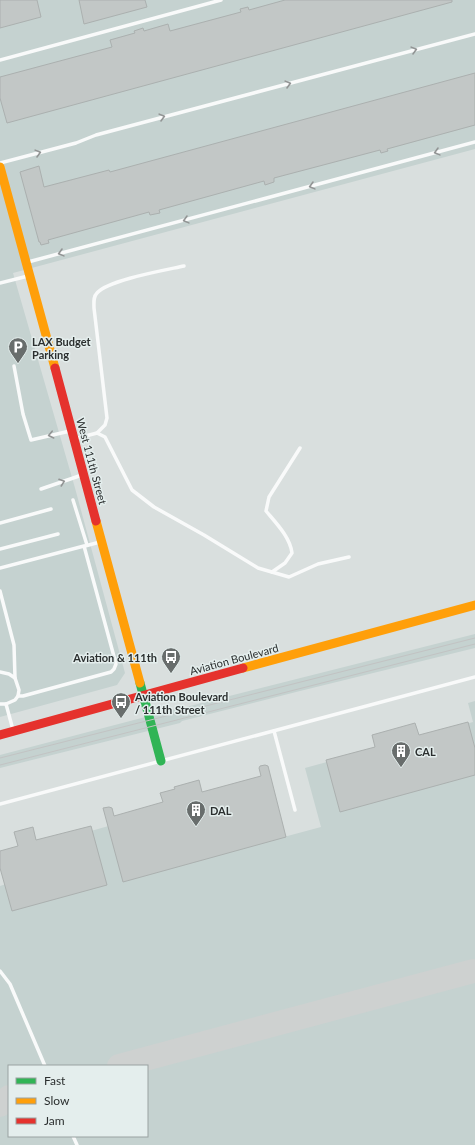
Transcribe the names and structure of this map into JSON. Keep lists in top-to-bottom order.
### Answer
{
  "streets": {
    "street": ["West 111th Street", "Aviation Boulevard"]
  },
  "crossings": [
    ["West 111th Street", "Aviation Boulevard"]
  ],
  "places": {
    "parking": ["LAX Budget Parking"],
    "bus stop": ["Aviation & 111th", "Aviation Boulevard / 111th Street"],
    "building": ["CAL", "DAL"]
  },
  "legend": ["Fast", "Slow", "Jam"]
}
